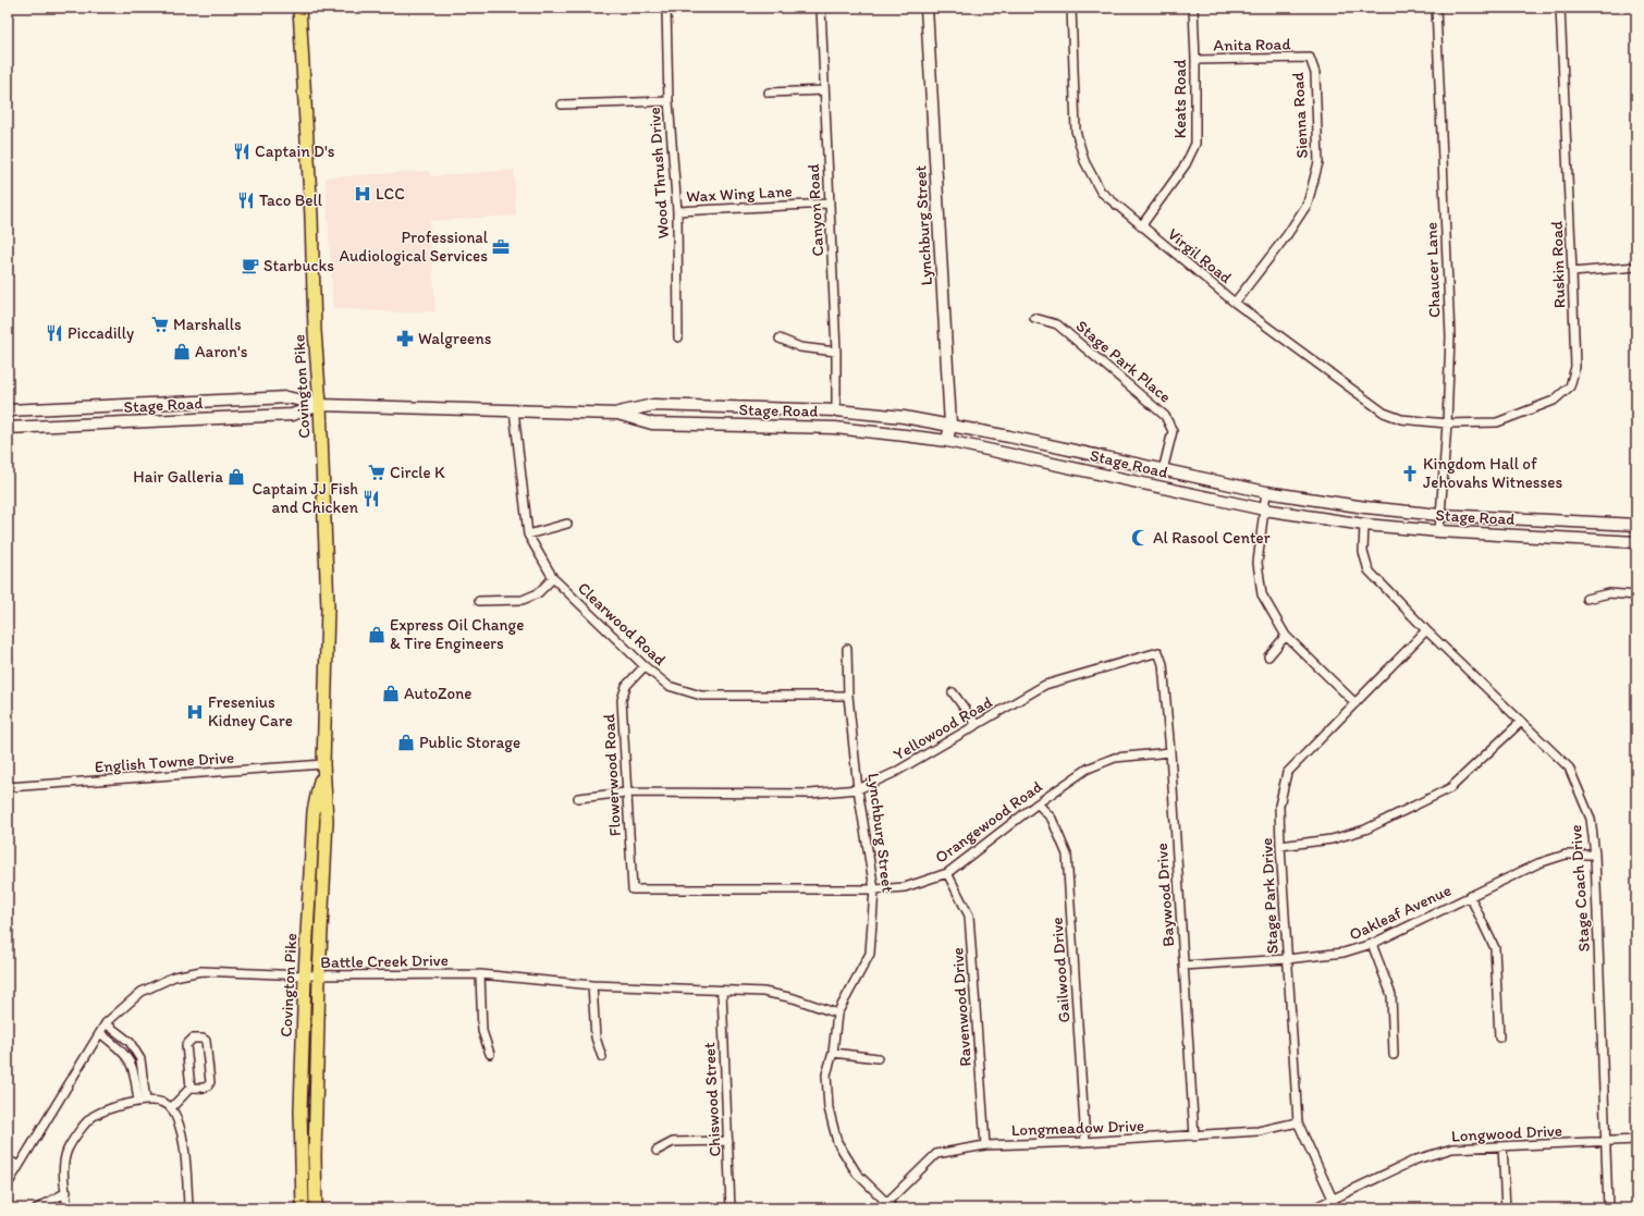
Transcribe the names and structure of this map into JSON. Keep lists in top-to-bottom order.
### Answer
{
  "streets": {
    "main road": ["Lynchburg Street", "Covington Pike", "Stage Road"],
    "street": [
      "Anita Road",
      "Keats Road",
      "Sienna Road",
      "Wood Thrush Drive",
      "Wax Wing Lane",
      "Canyon Road",
      "Virgil Road",
      "Ruskin Road",
      "Chaucer Lane",
      "Stage Park Place",
      "Clearwood Road",
      "Yellowood Road",
      "English Towne Drive",
      "Flowerwood Road",
      "Orangewood Road",
      "Stage Coach Drive",
      "Baywood Drive",
      "Stage Park Drive",
      "Oakleaf Avenue",
      "Battle Creek Drive",
      "Gailwood Drive",
      "Ravenwood Drive",
      "Chiswood Street",
      "Longmeadow Drive",
      "Longwood Drive"
    ]
  },
  "crossings": [
    ["Anita Road", "Keats Road"],
    ["Anita Road", "Sienna Road"],
    ["Keats Road", "Virgil Road"],
    ["Sienna Road", "Virgil Road"],
    ["Wood Thrush Drive", "Wax Wing Lane"],
    ["Wax Wing Lane", "Canyon Road"],
    ["Canyon Road", "Stage Road"],
    ["Lynchburg Street", "Stage Road"],
    ["Lynchburg Street", "Clearwood Road"],
    ["Lynchburg Street", "Yellowood Road"],
    ["Lynchburg Street", "Orangewood Road"],
    ["Lynchburg Street", "Battle Creek Drive"],
    ["Lynchburg Street", "Longmeadow Drive"],
    ["Virgil Road", "Ruskin Road"],
    ["Virgil Road", "Chaucer Lane"],
    ["Ruskin Road", "Chaucer Lane"],
    ["Chaucer Lane", "Stage Road"],
    ["Stage Park Place", "Stage Road"],
    ["Covington Pike", "Stage Road"],
    ["Covington Pike", "English Towne Drive"],
    ["Covington Pike", "Battle Creek Drive"],
    ["Stage Road", "Clearwood Road"],
    ["Stage Road", "Stage Coach Drive"],
    ["Clearwood Road", "Flowerwood Road"],
    ["Yellowood Road", "Flowerwood Road"],
    ["Yellowood Road", "Baywood Drive"],
    ["Flowerwood Road", "Orangewood Road"],
    ["Orangewood Road", "Baywood Drive"],
    ["Orangewood Road", "Gailwood Drive"],
    ["Orangewood Road", "Ravenwood Drive"],
    ["Stage Coach Drive", "Stage Park Drive"],
    ["Stage Coach Drive", "Oakleaf Avenue"],
    ["Stage Coach Drive", "Longwood Drive"],
    ["Baywood Drive", "Oakleaf Avenue"],
    ["Baywood Drive", "Longmeadow Drive"],
    ["Stage Park Drive", "Oakleaf Avenue"],
    ["Stage Park Drive", "Longmeadow Drive"],
    ["Stage Park Drive", "Longwood Drive"],
    ["Battle Creek Drive", "Chiswood Street"],
    ["Gailwood Drive", "Longmeadow Drive"],
    ["Ravenwood Drive", "Longmeadow Drive"]
  ],
  "places": {
    "restaurant": [
      "Captain D's",
      "Taco Bell",
      "Piccadilly",
      "Captain JJ Fish and Chicken"
    ],
    "hospital": ["LCC", "Fresenius Kidney Care"],
    "office": ["Professional Audiological Services"],
    "cafe": ["Starbucks"],
    "supermarket": ["Marshalls", "Circle K"],
    "pharmacy": ["Walgreens"],
    "shop": [
      "Aaron's",
      "Hair Galleria",
      "Express Oil Change & Tire Engineers",
      "AutoZone",
      "Public Storage"
    ],
    "church": ["Kingdom Hall of Jehovahs Witnesses"],
    "mosque": ["Al Rasool Center"]
  }
}
